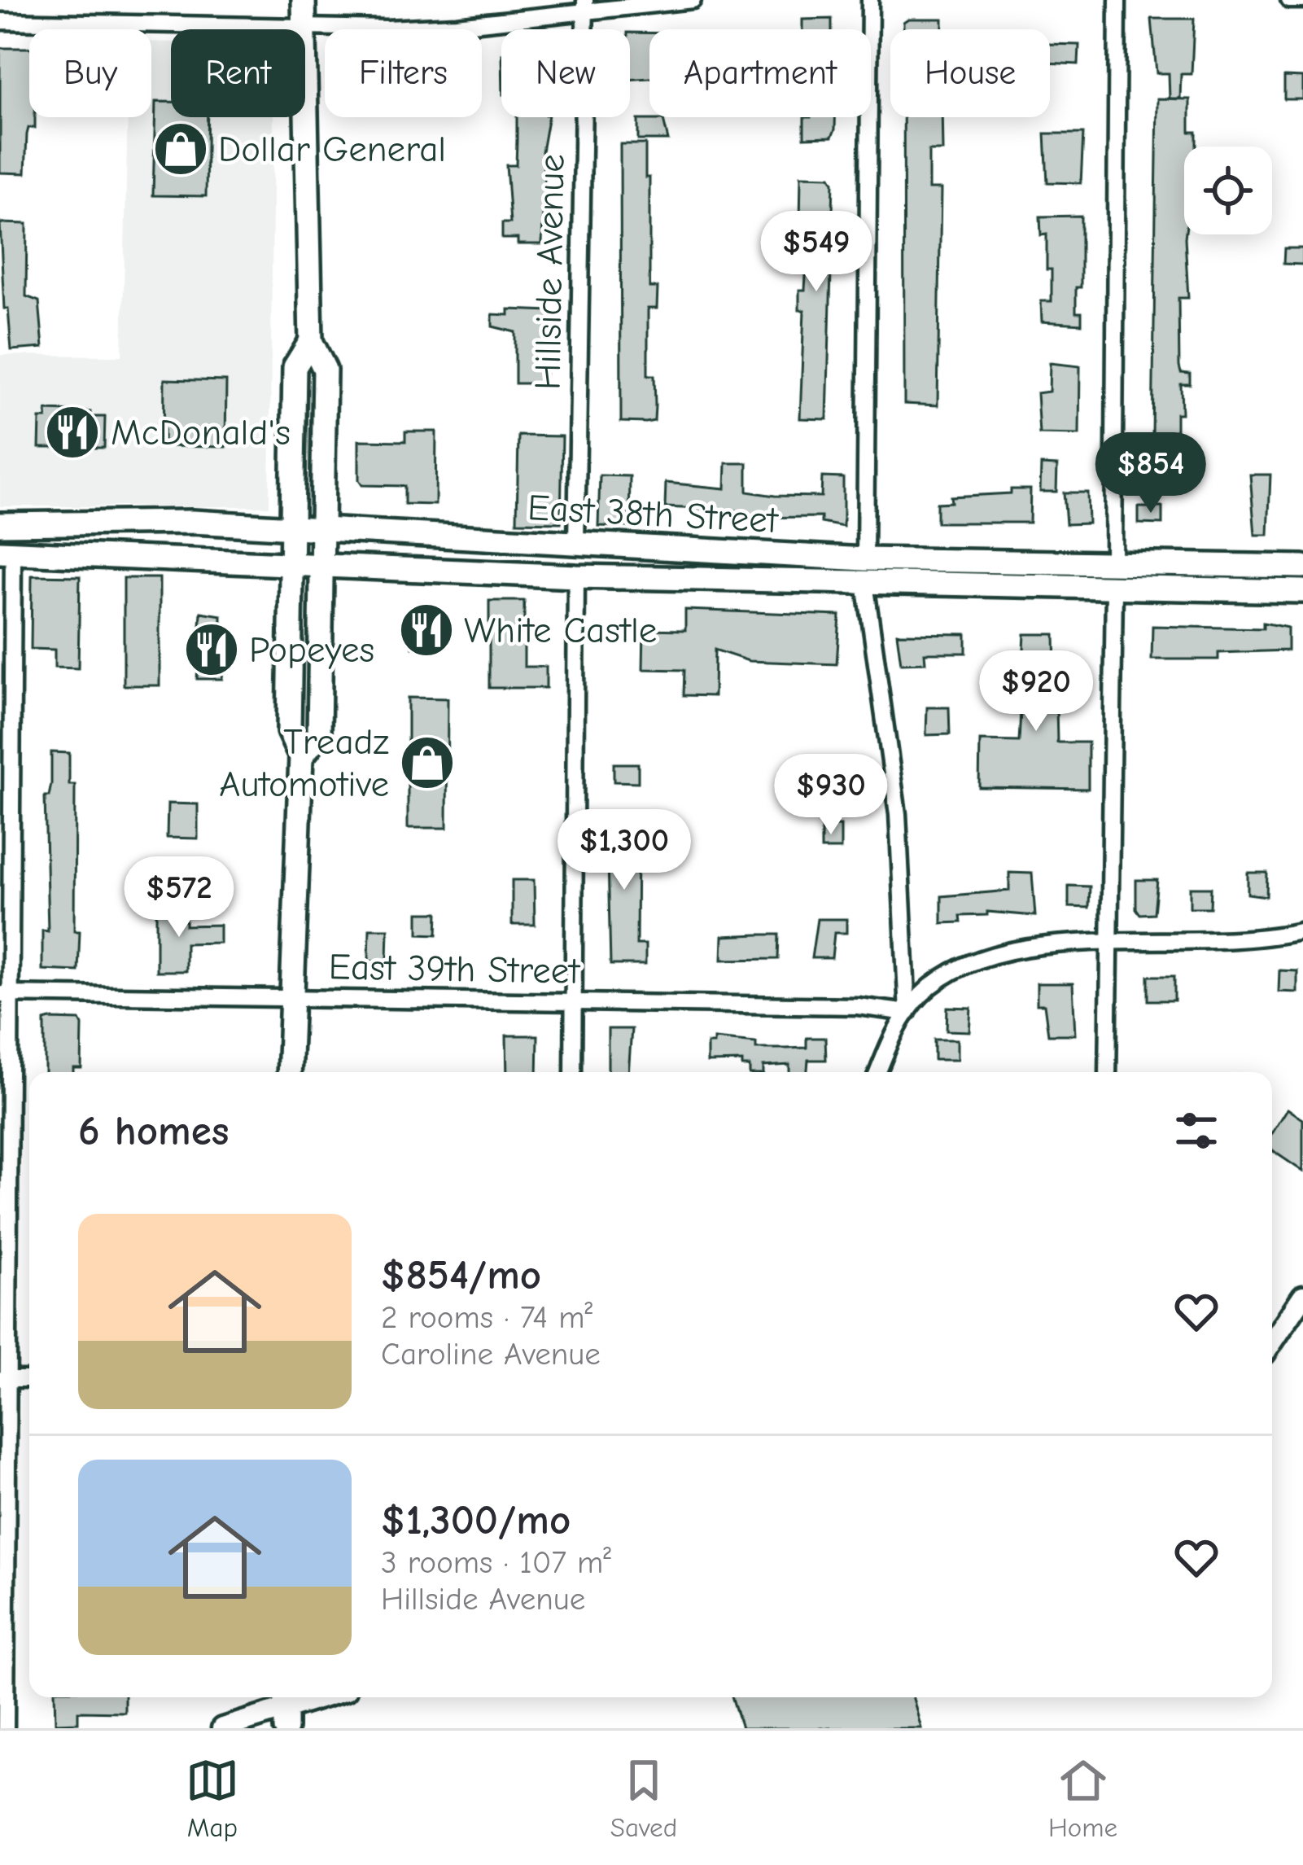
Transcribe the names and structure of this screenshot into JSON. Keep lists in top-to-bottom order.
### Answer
{
  "streets": {
    "main road": ["East 38th Street"],
    "street": ["Hillside Avenue", "East 39th Street"]
  },
  "crossings": [
    ["Hillside Avenue", "East 38th Street"]
  ],
  "places": {
    "shop": ["Dollar General", "Treadz Automotive"],
    "restaurant": ["McDonald's", "White Castle", "Popeyes"]
  },
  "page": {
    "chip": [
      "Buy",
      "Rent",
      "Filters",
      "New",
      "Apartment",
      "House"
    ],
    "price": [
      "$549",
      "$854",
      "$920",
      "$930",
      "$1,300",
      "$572"
    ],
    "heading": "6 homes",
    "list": [
      {
        "name": "$854/mo",
        "note": "2 rooms · 74 m² · Caroline Avenue"
      },
      {
        "name": "$1,300/mo",
        "note": "3 rooms · 107 m² · Hillside Avenue"
      }
    ],
    "tabs": ["Map", "Saved", "Home"]
  }
}
